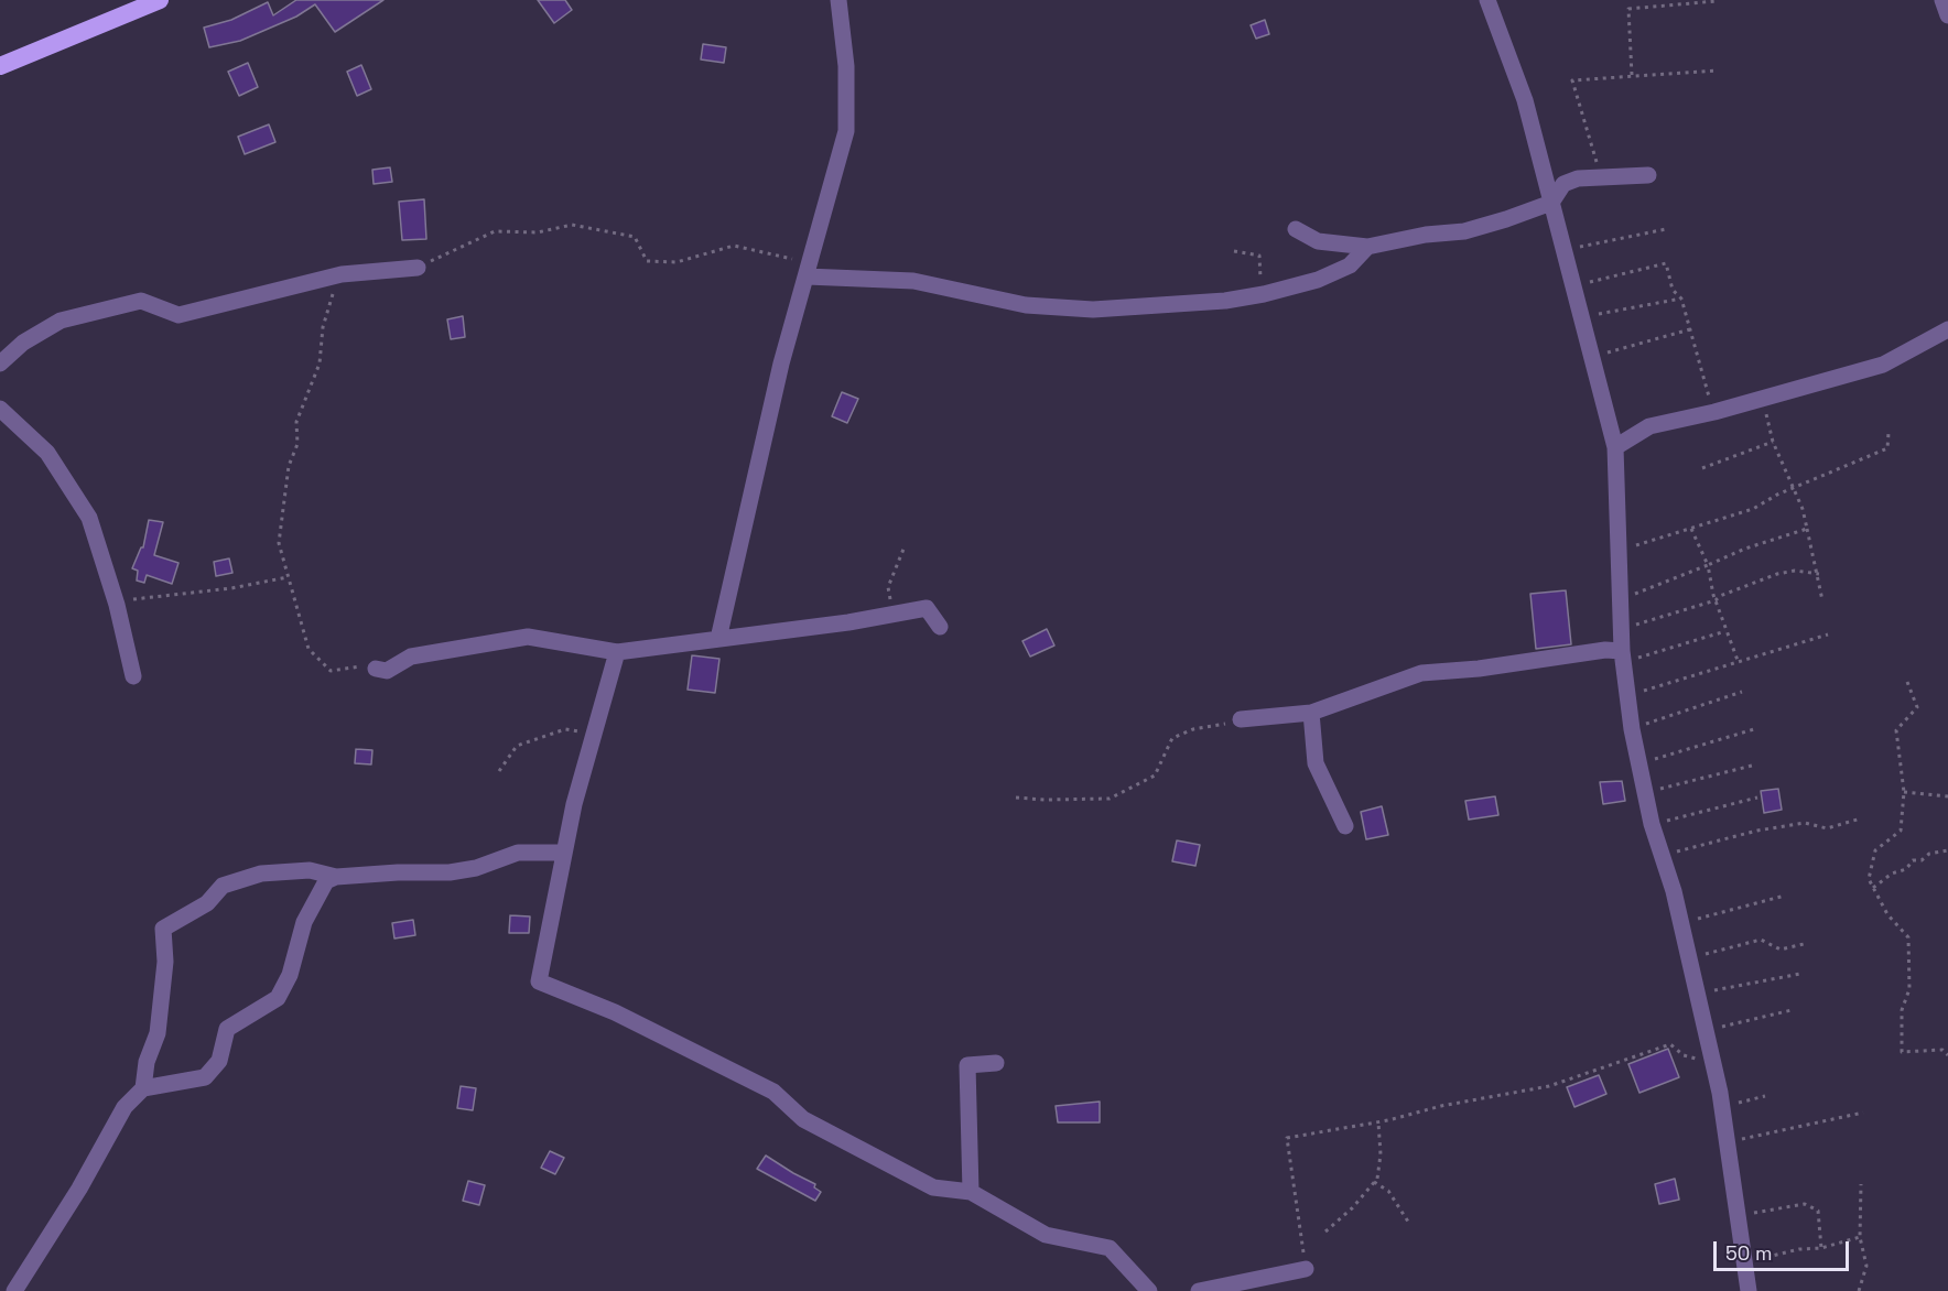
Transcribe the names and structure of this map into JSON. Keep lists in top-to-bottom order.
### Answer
{
  "scale_bar": "50 m"
}
